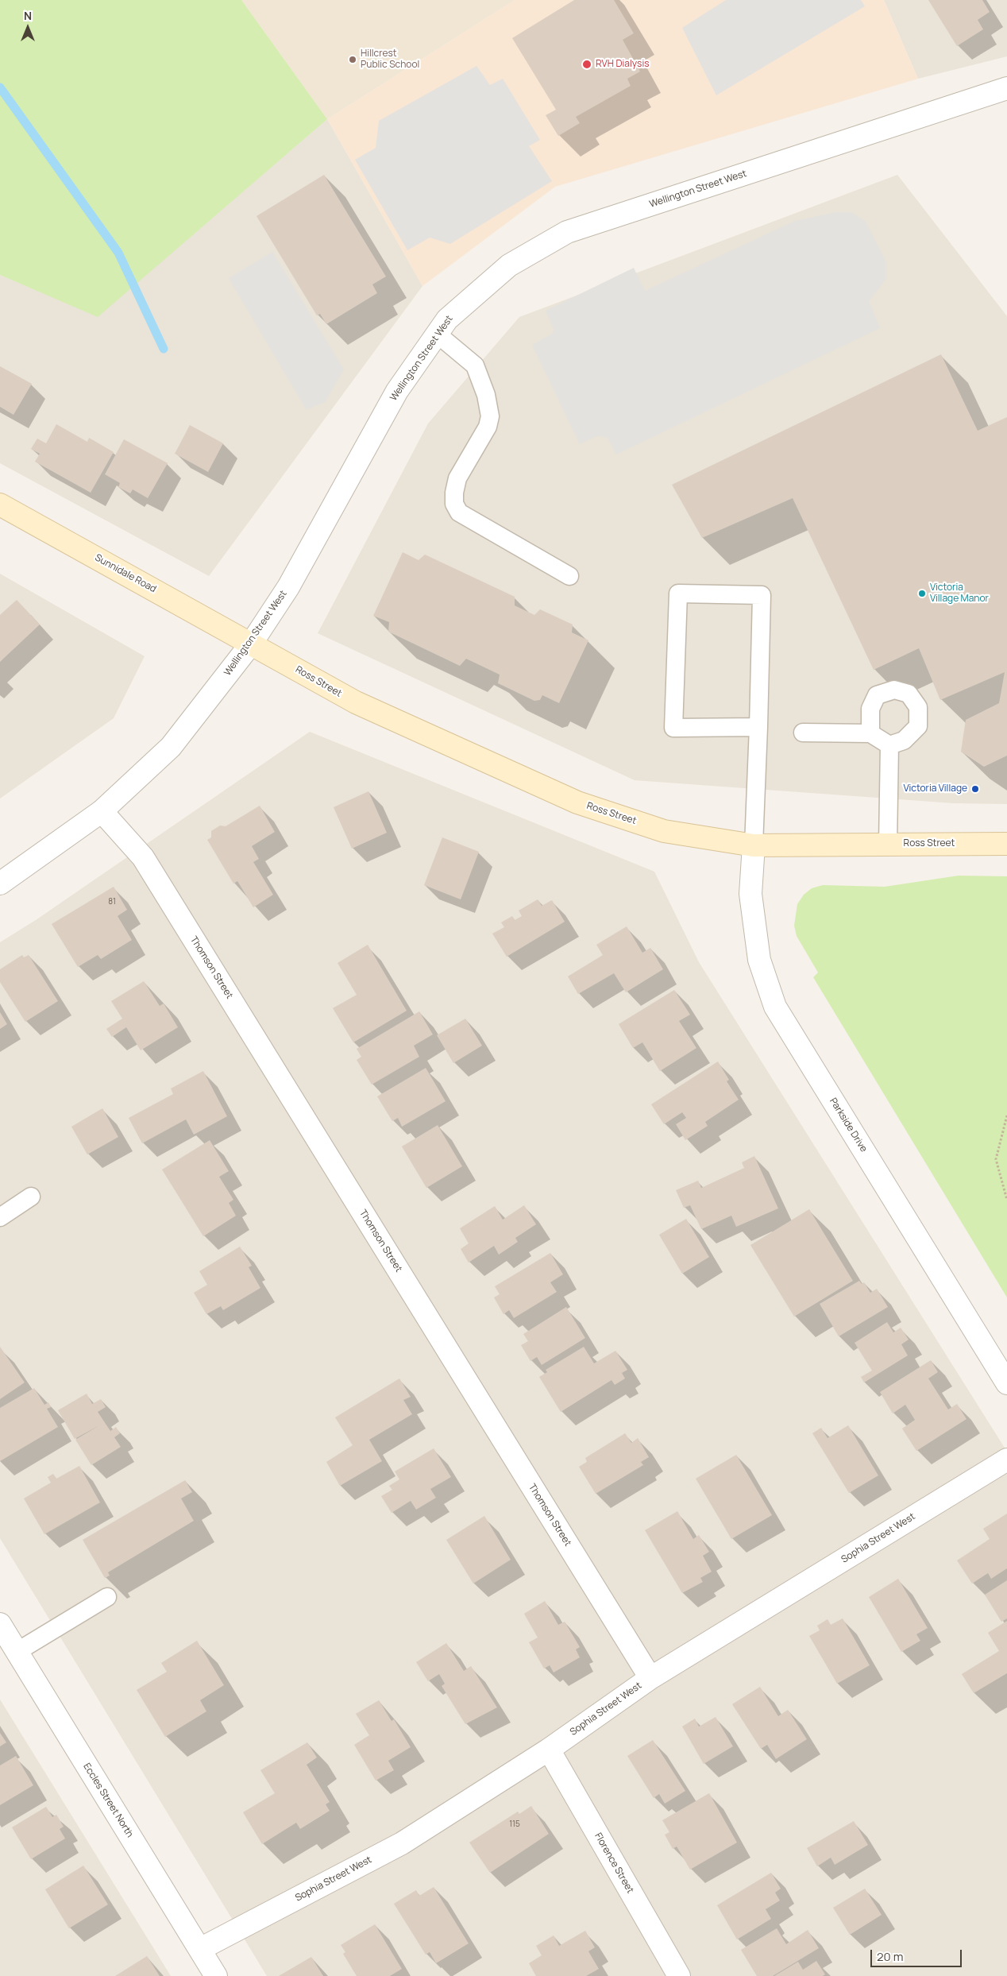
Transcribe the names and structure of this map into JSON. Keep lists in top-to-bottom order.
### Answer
{
  "streets": {
    "main road": ["Sunnidale Road", "Ross Street"],
    "street": [
      "Wellington Street West",
      "Thomson Street",
      "Parkside Drive",
      "Sophia Street West",
      "Eccles Street North",
      "Florence Street"
    ]
  },
  "crossings": [
    ["Wellington Street West", "Sunnidale Road"],
    ["Wellington Street West", "Ross Street"],
    ["Wellington Street West", "Thomson Street"],
    ["Sunnidale Road", "Ross Street"],
    ["Ross Street", "Parkside Drive"],
    ["Thomson Street", "Sophia Street West"],
    ["Sophia Street West", "Eccles Street North"],
    ["Sophia Street West", "Florence Street"]
  ],
  "places": [
    "Hillcrest Public School",
    "RVH Dialysis",
    "Victoria Village Manor",
    "Victoria Village"
  ],
  "house_numbers": ["81", "115"],
  "scale_bar": "20 m",
  "north": "top"
}
